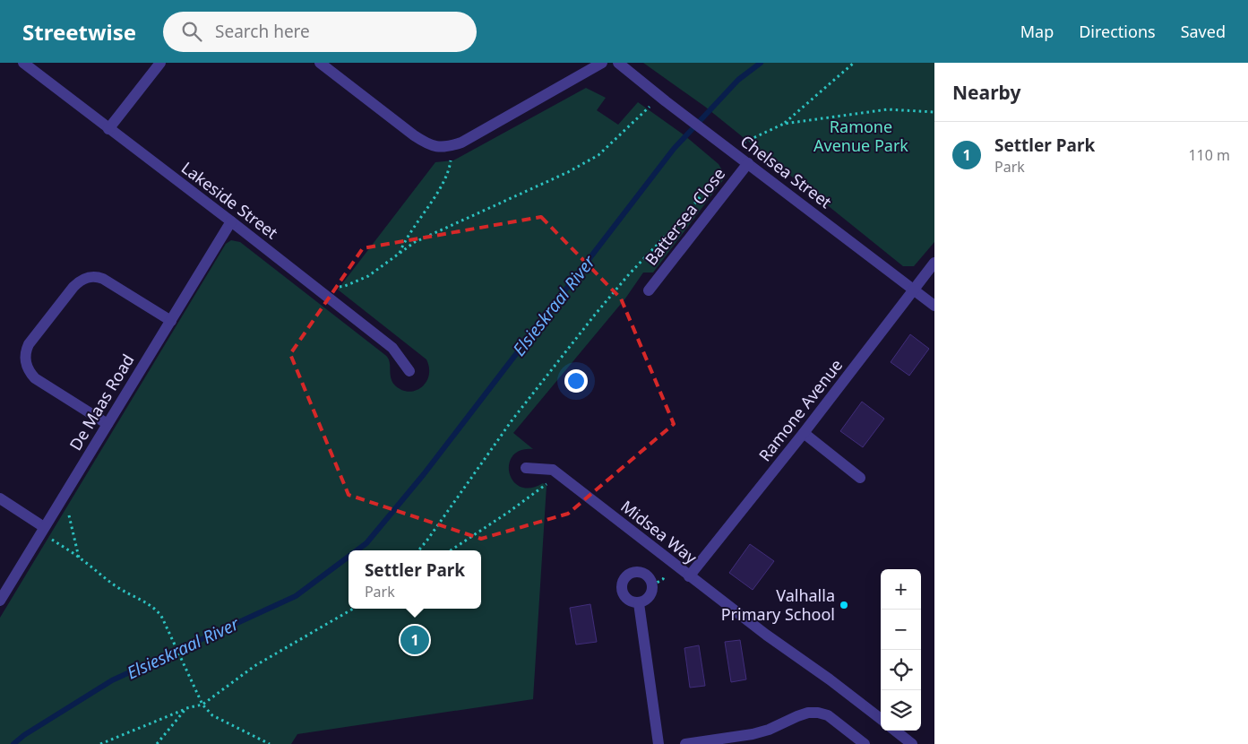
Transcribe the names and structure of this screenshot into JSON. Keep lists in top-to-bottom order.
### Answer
{
  "streets": {
    "street": [
      "Chelsea Street",
      "Lakeside Street",
      "Battersea Close",
      "De Maas Road",
      "Ramone Avenue",
      "Midsea Way"
    ]
  },
  "crossings": [
    ["Chelsea Street", "Battersea Close"],
    ["Chelsea Street", "Ramone Avenue"],
    ["Lakeside Street", "De Maas Road"],
    ["Ramone Avenue", "Midsea Way"]
  ],
  "water": ["Elsieskraal River"],
  "parks": ["Ramone Avenue Park"],
  "places": ["Valhalla Primary School"],
  "page": {
    "header": "Streetwise",
    "search": "Search here",
    "nav": ["Map", "Directions", "Saved"],
    "heading": "Nearby",
    "list": [
      {
        "mark": "1",
        "name": "Settler Park",
        "note": "Park",
        "value": "110 m"
      }
    ],
    "popup": ["Settler Park", "Park"],
    "map_buttons": ["+", "−"],
    "pins": "1"
  }
}
